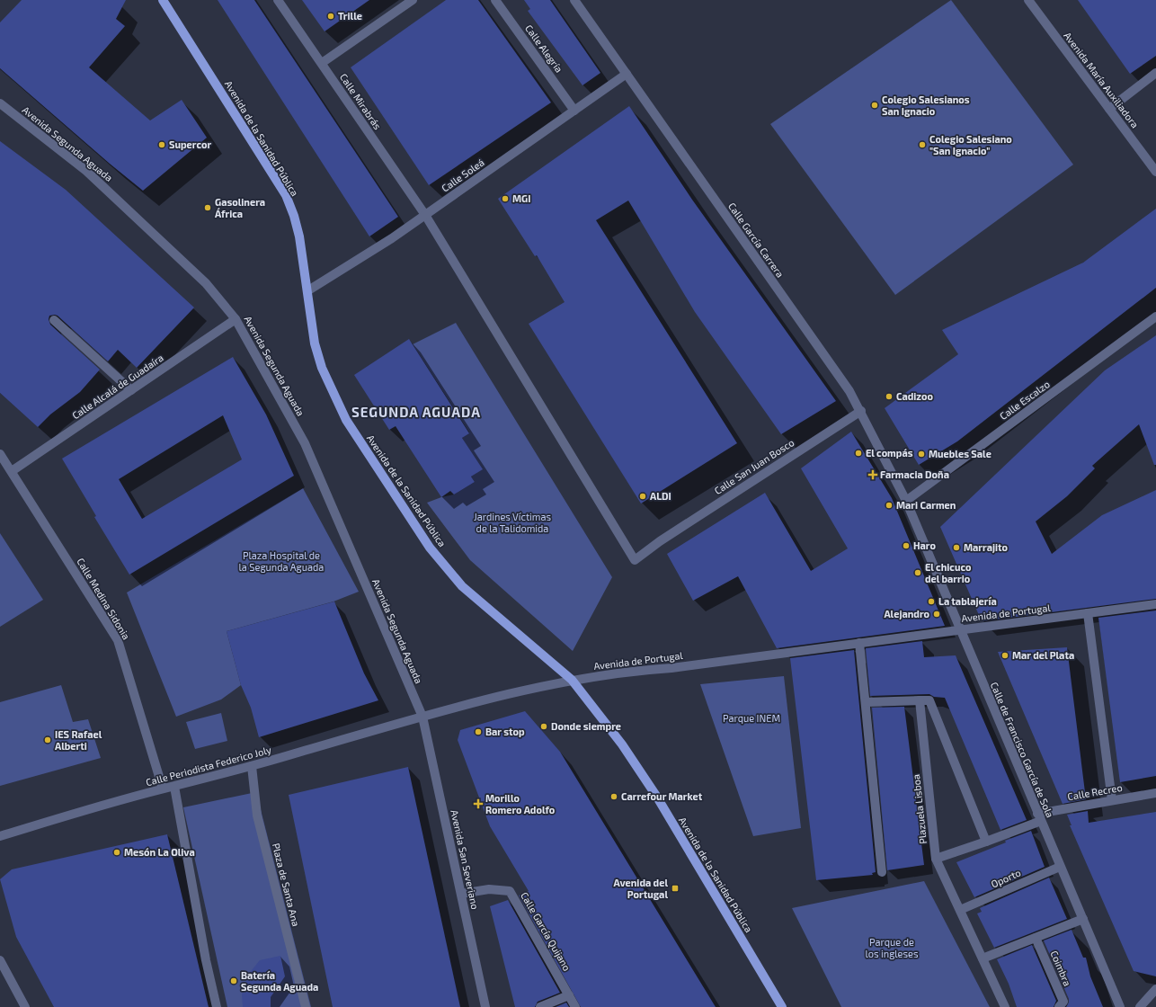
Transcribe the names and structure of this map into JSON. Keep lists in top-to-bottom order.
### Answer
{
  "streets": {
    "main road": ["Avenida de la Sanidad Pública"],
    "street": [
      "Calle Alegría",
      "Avenida María Auxiliadora",
      "Calle Mirabrás",
      "Avenida Segunda Aguada",
      "Calle Soleá",
      "Calle García Carrera",
      "Calle Alcalá de Guadaíra",
      "Calle Escalzo",
      "Calle San Juan Bosco",
      "Calle Medina Sidonia",
      "Avenida de Portugal",
      "Calle de Francisco García de Sola",
      "Calle Periodista Federico Joly",
      "Calle Recreo",
      "Plazuela Lisboa",
      "Avenida San Severiano",
      "Oporto",
      "Plaza de Santa Ana",
      "Calle García Quijano",
      "Coimbra"
    ]
  },
  "crossings": [
    ["Calle Alegría", "Calle Soleá"],
    ["Calle Mirabrás", "Calle Soleá"],
    ["Calle Mirabrás", "Calle San Juan Bosco"],
    ["Avenida de la Sanidad Pública", "Calle Soleá"],
    ["Avenida de la Sanidad Pública", "Avenida de Portugal"],
    ["Avenida Segunda Aguada", "Calle Alcalá de Guadaíra"],
    ["Avenida Segunda Aguada", "Avenida de Portugal"],
    ["Avenida Segunda Aguada", "Calle Periodista Federico Joly"],
    ["Avenida Segunda Aguada", "Avenida San Severiano"],
    ["Calle Soleá", "Calle García Carrera"],
    ["Calle García Carrera", "Calle Escalzo"],
    ["Calle García Carrera", "Calle San Juan Bosco"],
    ["Calle García Carrera", "Calle de Francisco García de Sola"],
    ["Calle Alcalá de Guadaíra", "Calle Medina Sidonia"],
    ["Calle Escalzo", "Calle de Francisco García de Sola"],
    ["Calle Medina Sidonia", "Calle Periodista Federico Joly"],
    ["Avenida de Portugal", "Calle de Francisco García de Sola"],
    ["Avenida de Portugal", "Calle Periodista Federico Joly"],
    ["Avenida de Portugal", "Avenida San Severiano"],
    ["Calle de Francisco García de Sola", "Calle Recreo"],
    ["Calle de Francisco García de Sola", "Oporto"],
    ["Calle Periodista Federico Joly", "Avenida San Severiano"],
    ["Calle Periodista Federico Joly", "Plaza de Santa Ana"],
    ["Avenida San Severiano", "Calle García Quijano"]
  ],
  "districts": ["SEGUNDA AGUADA"],
  "parks": [
    "Jardines Víctimas de la Talidomida",
    "Plaza Hospital de la Segunda Aguada",
    "Parque INEM",
    "Parque de los ingleses"
  ],
  "places": {
    "other": [
      "Trille",
      "Colegio Salesianos San Ignacio",
      "Supercor",
      "Colegio Salesiano \"San Ignacio\"",
      "MGI",
      "Gasolinera África",
      "Cadizoo",
      "El compás",
      "Muebles Sale",
      "ALDI",
      "Mari Carmen",
      "Haro",
      "Marrajito",
      "El chicuco del barrio",
      "La tablajería",
      "Alejandro",
      "Mar del Plata",
      "Donde siempre",
      "Bar stop",
      "IES Rafael Alberti",
      "Carrefour Market",
      "Mesón La Oliva",
      "Batería Segunda Aguada"
    ],
    "health": ["Farmacia Doña", "Morillo Romero Adolfo"],
    "transit": ["Avenida del Portugal"]
  }
}
